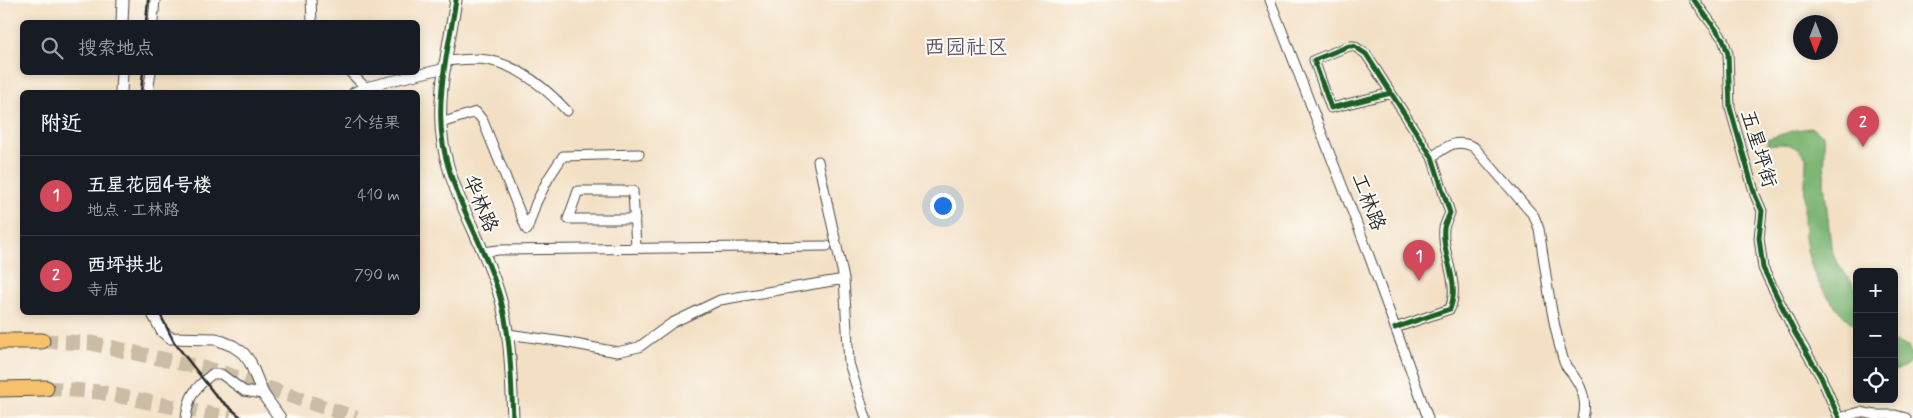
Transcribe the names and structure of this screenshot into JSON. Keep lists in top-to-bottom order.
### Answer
{
  "streets": {
    "street": ["五星坪街", "工林路", "华林路"]
  },
  "districts": ["西园社区"],
  "north": "bottom",
  "page": {
    "search": "搜索地点",
    "heading": ["附近", "2个结果"],
    "pins": ["2", "1"],
    "list": [
      {
        "mark": "1",
        "name": "五星花园4号楼",
        "note": "地点 · 工林路",
        "value": "410 m"
      },
      {
        "mark": "2",
        "name": "西坪拱北",
        "note": "寺庙",
        "value": "790 m"
      }
    ],
    "map_buttons": ["+", "−"]
  }
}
